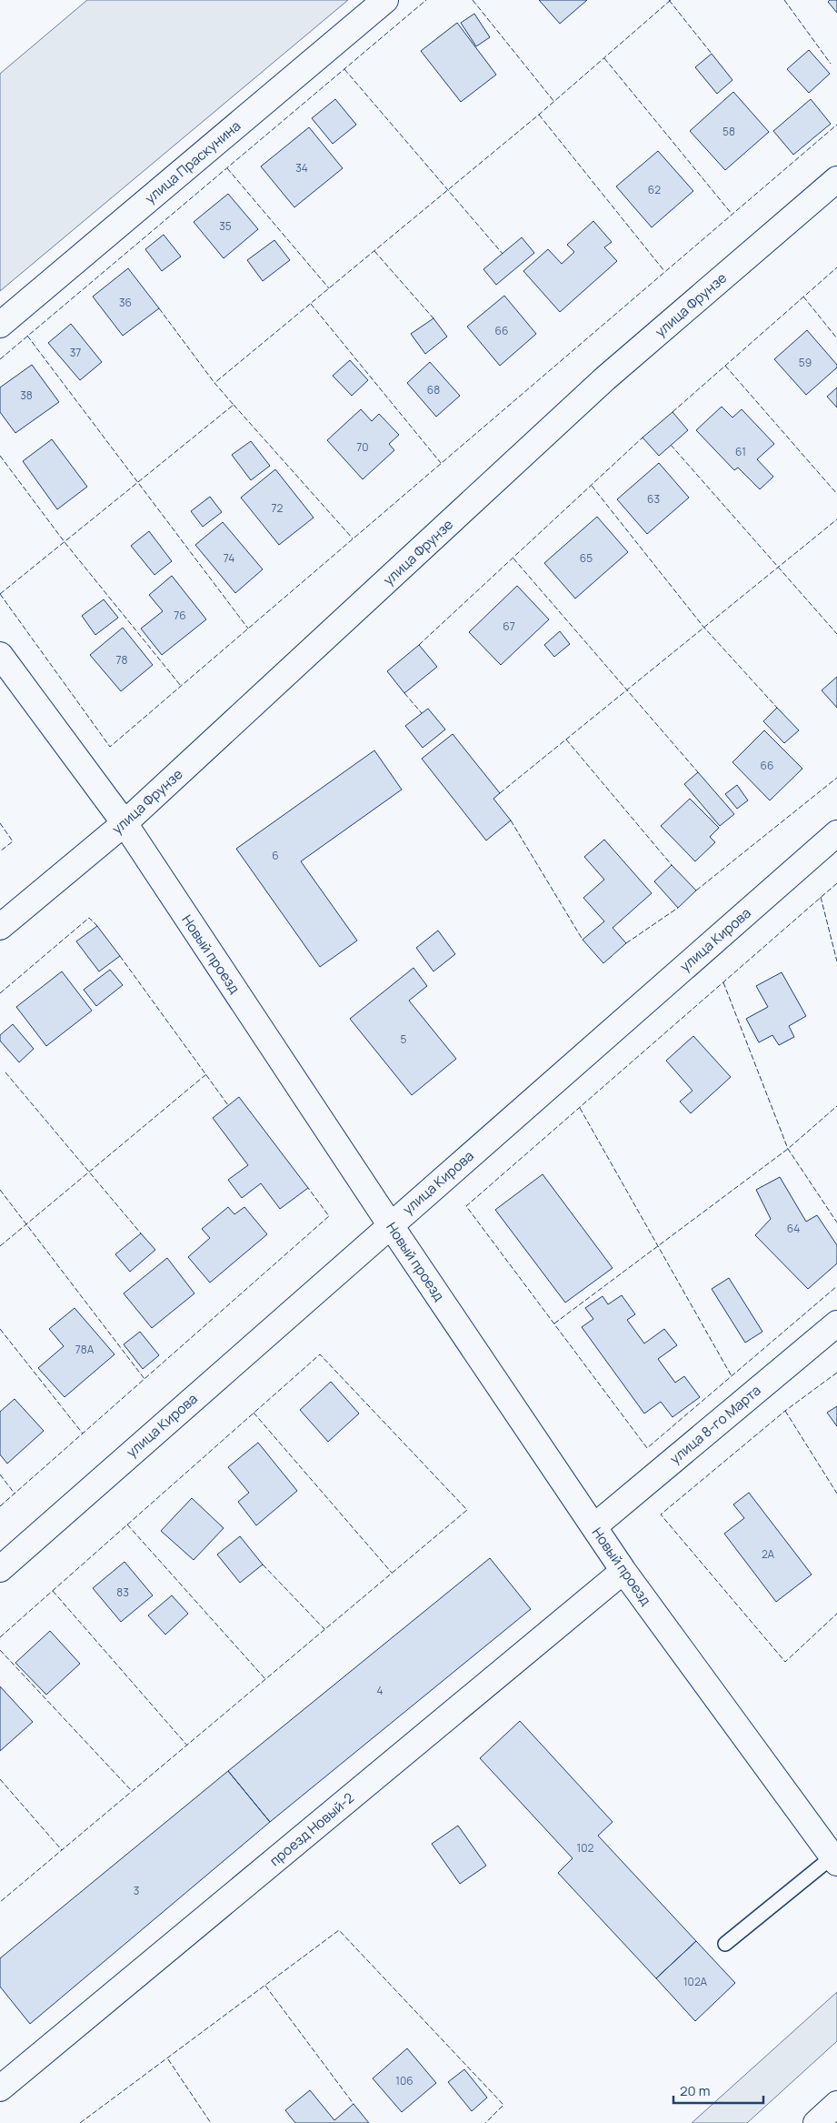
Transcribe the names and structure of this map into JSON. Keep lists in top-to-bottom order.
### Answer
{
  "streets": {
    "street": [
      "улица Праскунина",
      "улица Фрунзе",
      "улица Кирова",
      "Новый проезд",
      "улица 8-го Марта",
      "проезд Новый-2"
    ]
  },
  "crossings": [
    ["улица Фрунзе", "Новый проезд"],
    ["улица Кирова", "Новый проезд"],
    ["Новый проезд", "улица 8-го Марта"],
    ["Новый проезд", "проезд Новый-2"]
  ],
  "house_numbers": [
    "58",
    "34",
    "62",
    "35",
    "36",
    "66",
    "37",
    "59",
    "68",
    "38",
    "70",
    "61",
    "63",
    "72",
    "74",
    "65",
    "76",
    "67",
    "78",
    "66",
    "6",
    "5",
    "64",
    "78А",
    "2А",
    "83",
    "4",
    "102",
    "3",
    "102А",
    "106"
  ],
  "scale_bar": "20 m"
}
